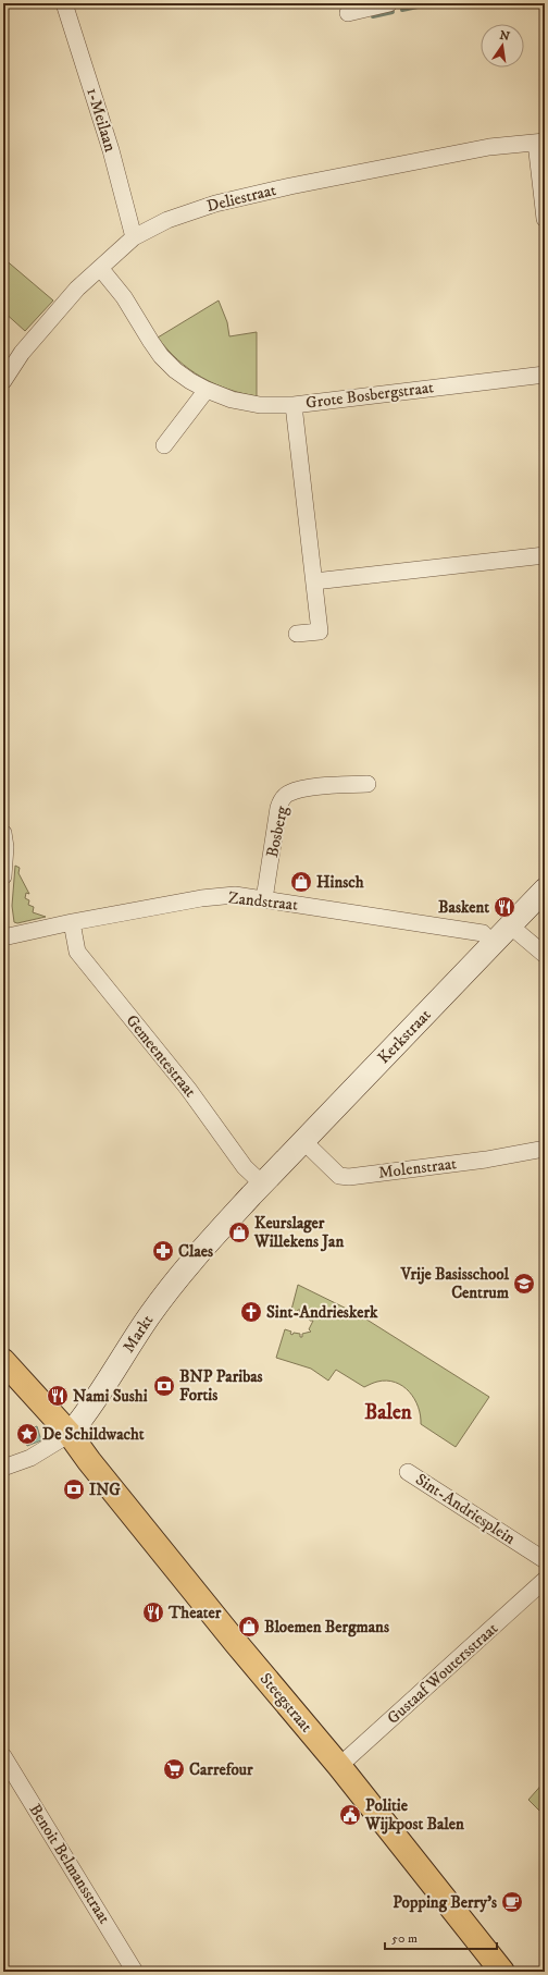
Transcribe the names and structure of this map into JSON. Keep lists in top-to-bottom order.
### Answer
{
  "streets": {
    "main road": ["Kerkstraat", "Markt", "Steegstraat"],
    "street": [
      "1-Meilaan",
      "Deliestraat",
      "Grote Bosbergstraat",
      "Bosberg",
      "Zandstraat",
      "Gemeentestraat",
      "Molenstraat",
      "Sint-Andriesplein",
      "Gustaaf Woutersstraat",
      "Benoit Belmansstraat"
    ]
  },
  "crossings": [
    ["1-Meilaan", "Deliestraat"],
    ["Bosberg", "Zandstraat"],
    ["Zandstraat", "Kerkstraat"],
    ["Zandstraat", "Gemeentestraat"],
    ["Kerkstraat", "Gemeentestraat"],
    ["Kerkstraat", "Molenstraat"],
    ["Kerkstraat", "Markt"],
    ["Gemeentestraat", "Markt"],
    ["Markt", "Steegstraat"],
    ["Gustaaf Woutersstraat", "Steegstraat"]
  ],
  "districts": ["Balen"],
  "places": {
    "shop": ["Hinsch", "Keurslager Willekens Jan", "Bloemen Bergmans"],
    "restaurant": ["Baskent", "Nami Sushi", "Theater"],
    "pharmacy": ["Claes"],
    "school or university": ["Vrije Basisschool Centrum"],
    "church": ["Sint-Andrieskerk"],
    "bank": ["BNP Paribas Fortis", "ING"],
    "place": ["De Schildwacht"],
    "supermarket": ["Carrefour"],
    "public building": ["Politie Wijkpost Balen"],
    "cafe": ["Popping Berry's"]
  },
  "scale_bar": "50 m",
  "north": "top"
}
